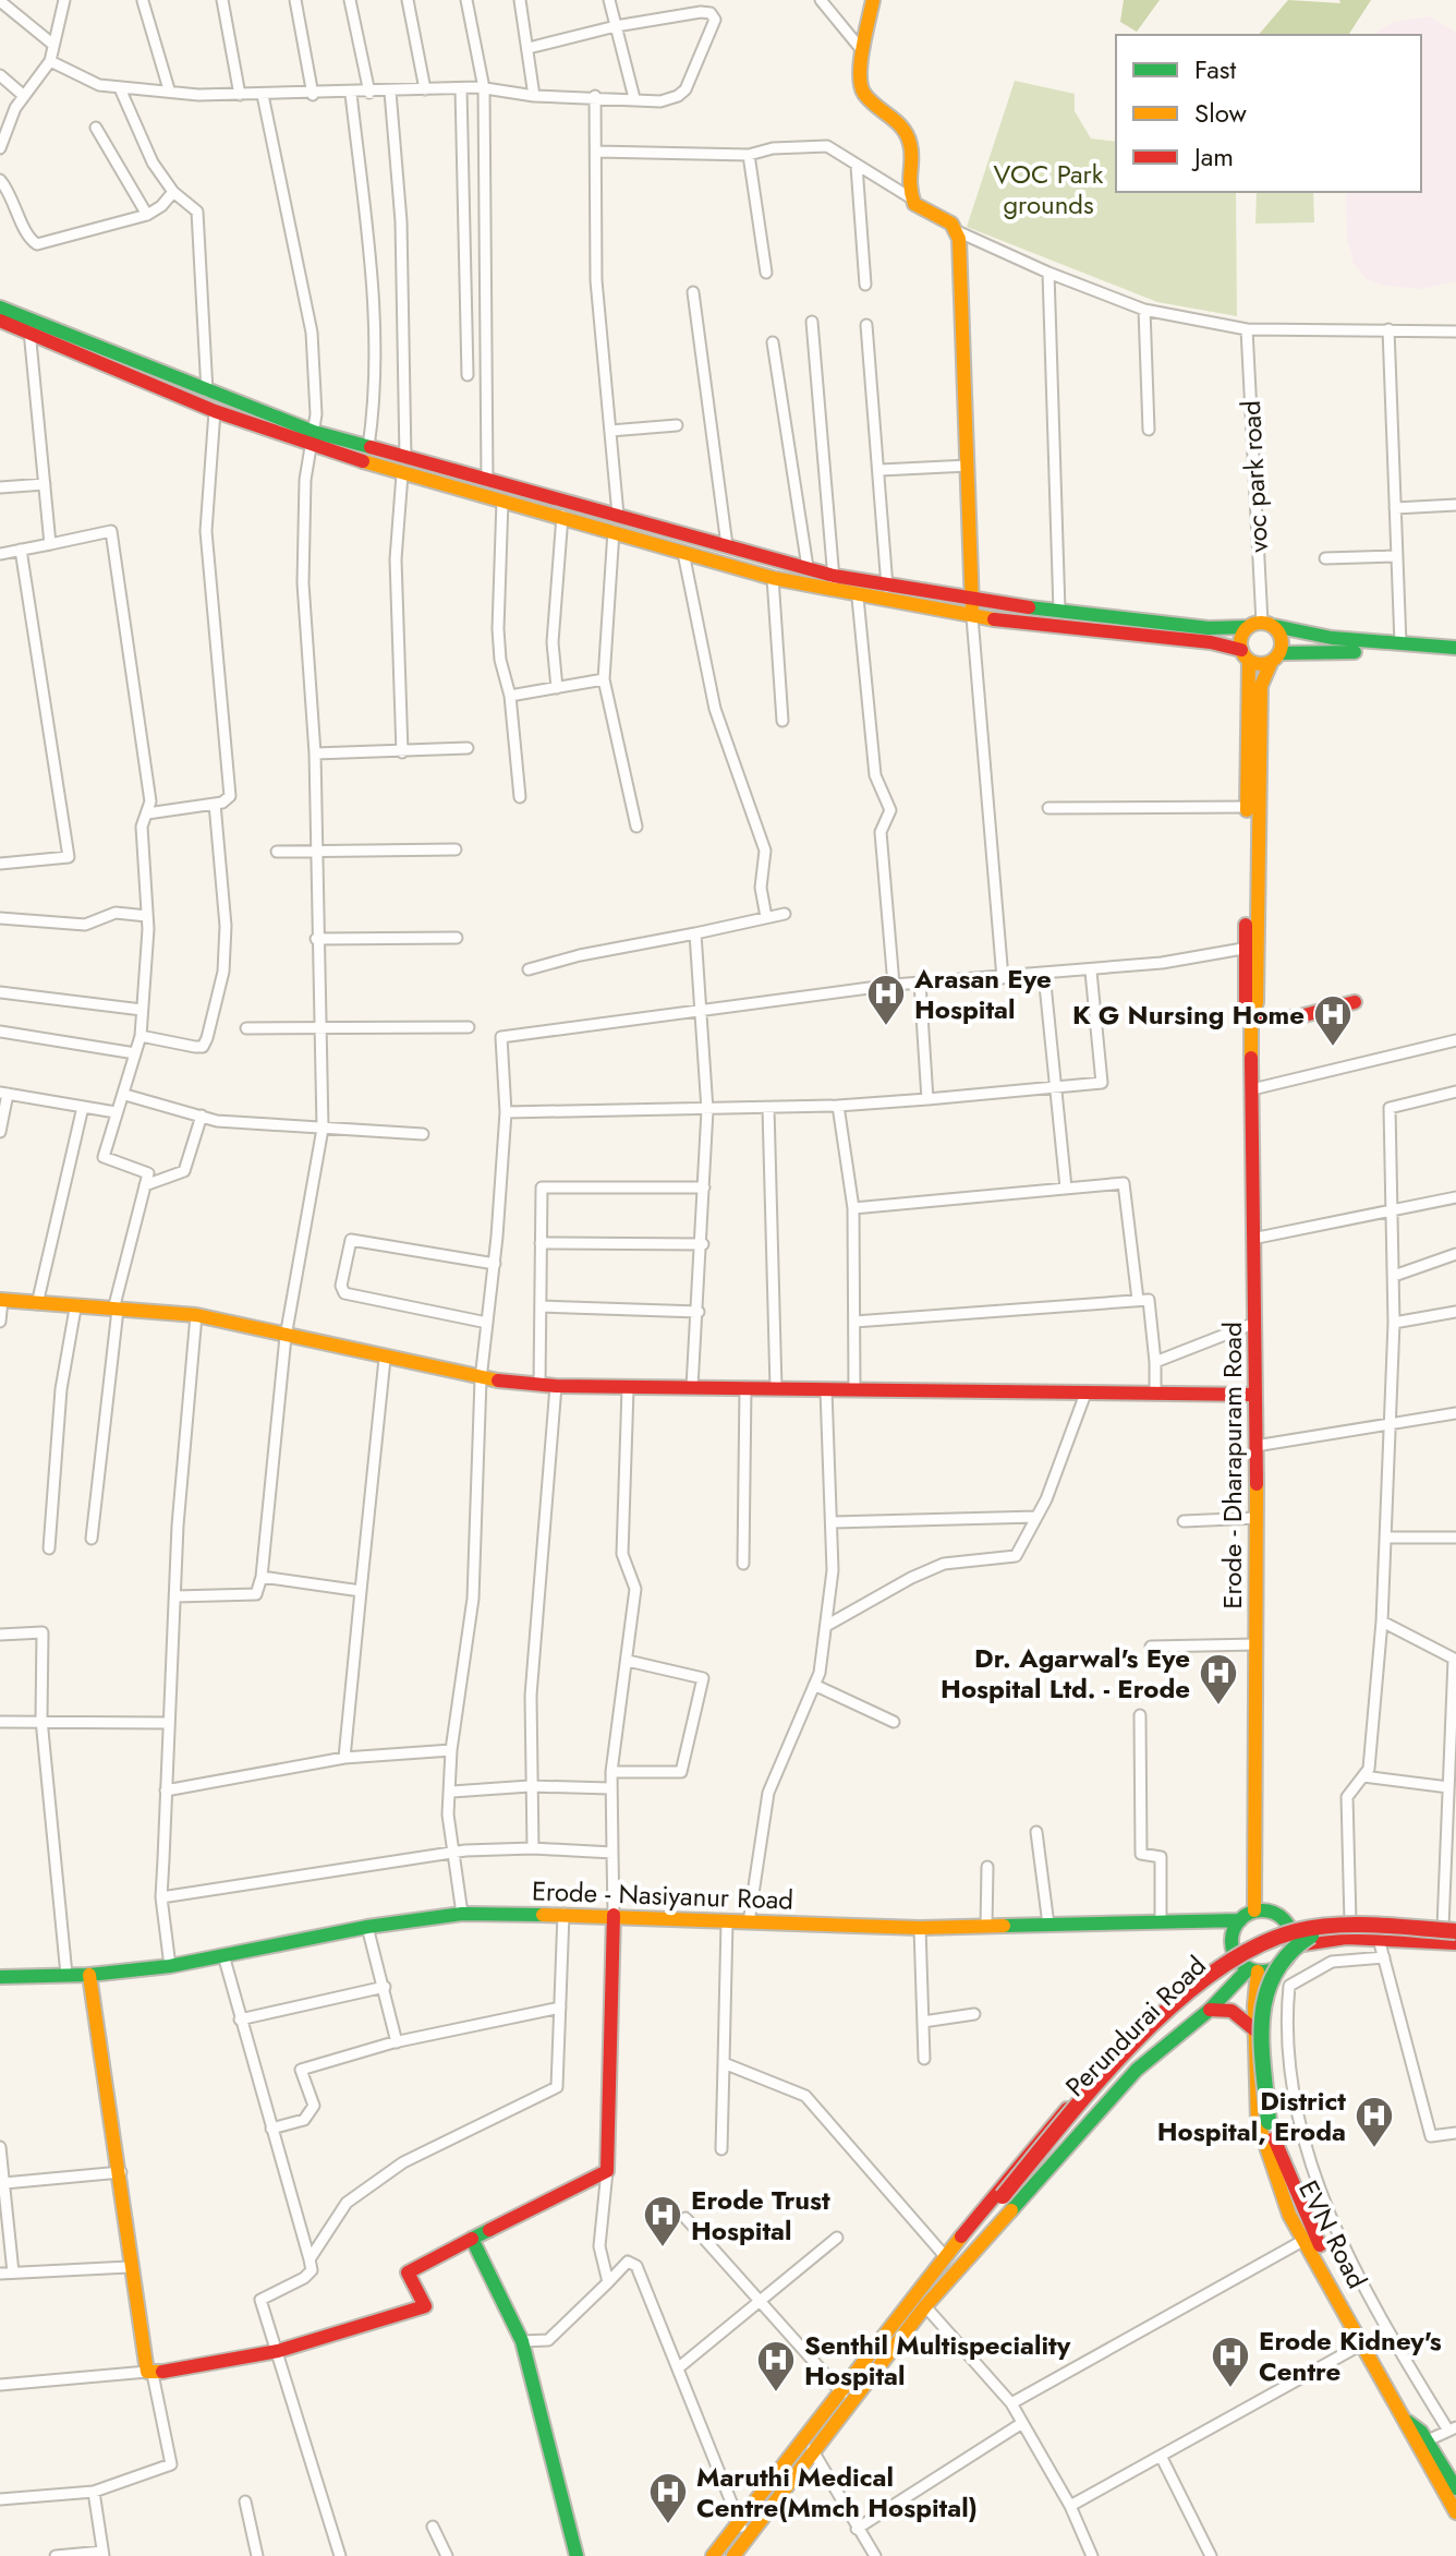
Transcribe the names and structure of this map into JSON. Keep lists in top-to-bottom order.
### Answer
{
  "streets": {
    "main road": [
      "Erode - Dharapuram Road",
      "Erode - Nasiyanur Road",
      "Perundurai Road",
      "EVN Road"
    ],
    "street": ["voc park road"]
  },
  "crossings": [
    ["voc park road", "Erode - Dharapuram Road"],
    ["Erode - Dharapuram Road", "Erode - Nasiyanur Road"],
    ["Erode - Dharapuram Road", "EVN Road"],
    ["Erode - Nasiyanur Road", "EVN Road"]
  ],
  "parks": ["VOC Park grounds"],
  "places": {
    "hospital": [
      "Arasan Eye Hospital",
      "K G Nursing Home",
      "Dr. Agarwal's Eye Hospital Ltd. - Erode",
      "District Hospital, Eroda",
      "Erode Trust Hospital",
      "Erode Kidney's Centre",
      "Senthil Multispeciality Hospital",
      "Maruthi Medical Centre(Mmch Hospital)"
    ]
  },
  "legend": ["Fast", "Slow", "Jam"]
}
